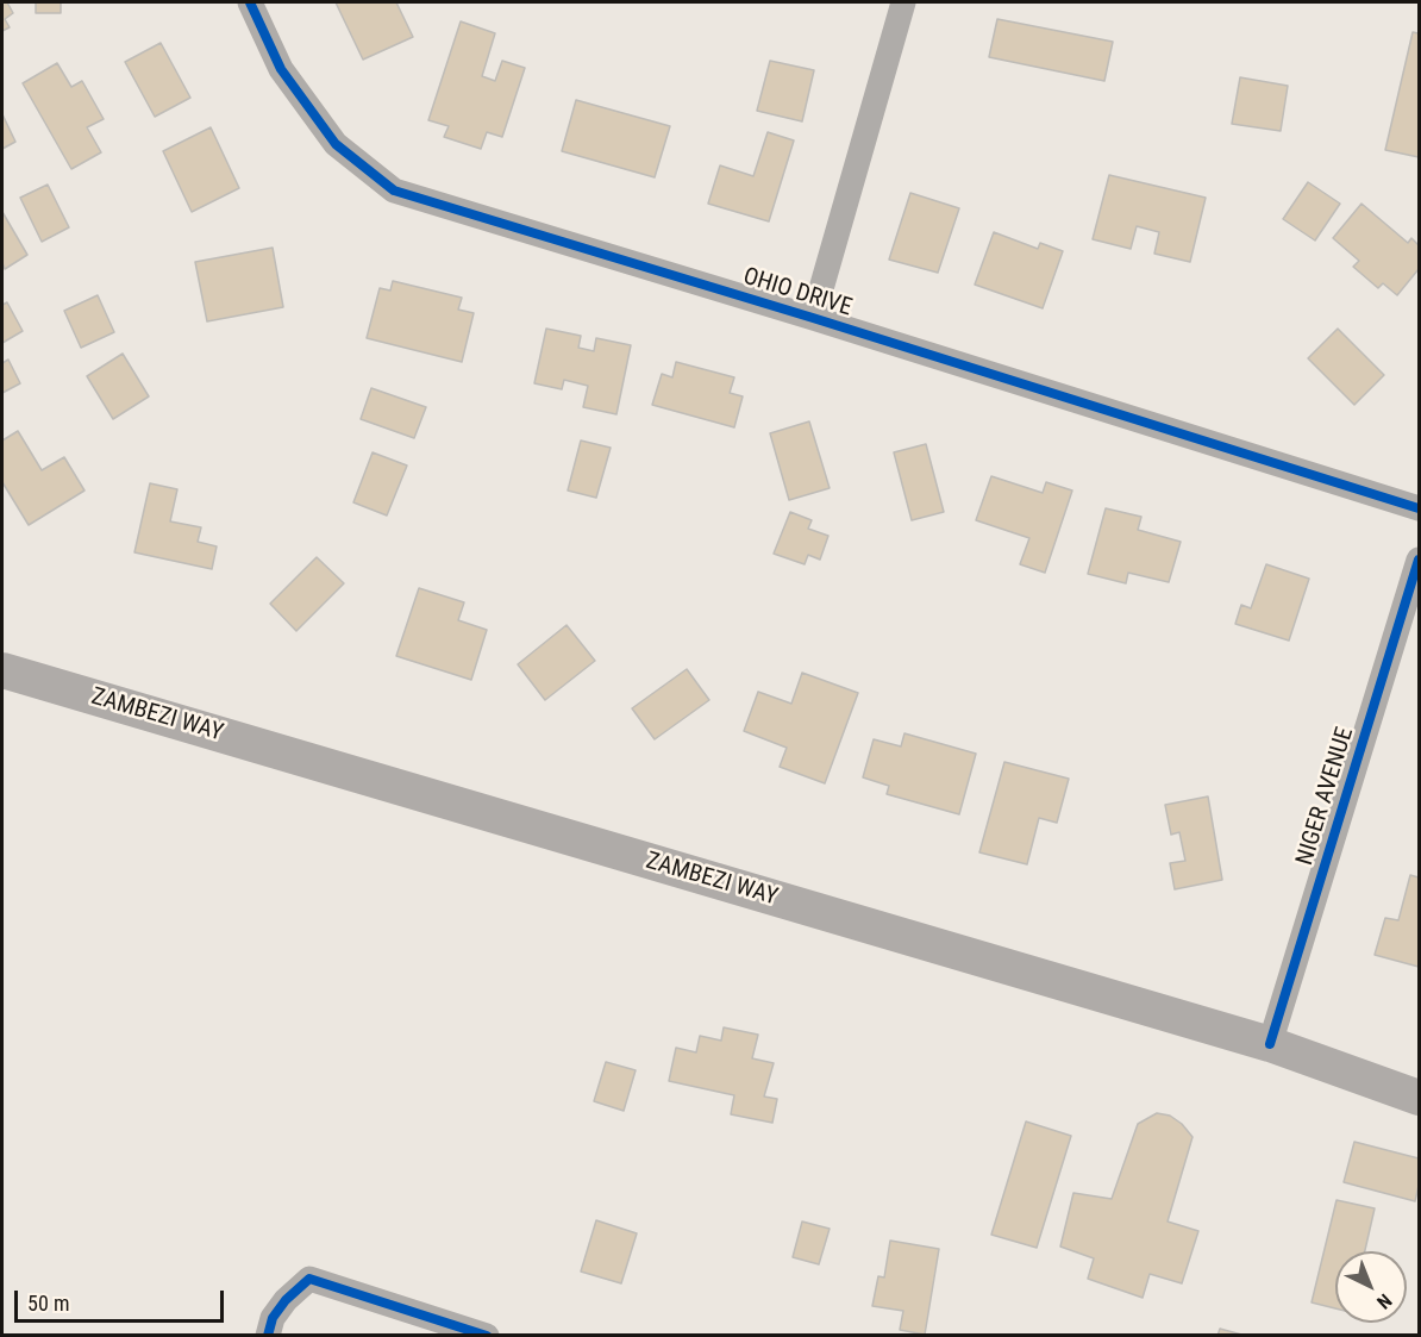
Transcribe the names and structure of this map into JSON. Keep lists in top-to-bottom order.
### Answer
{
  "streets": {
    "main road": ["ZAMBEZI WAY"],
    "street": ["OHIO DRIVE", "NIGER AVENUE"]
  },
  "crossings": [
    ["ZAMBEZI WAY", "NIGER AVENUE"]
  ],
  "scale_bar": "50 m",
  "north": "bottom right"
}
